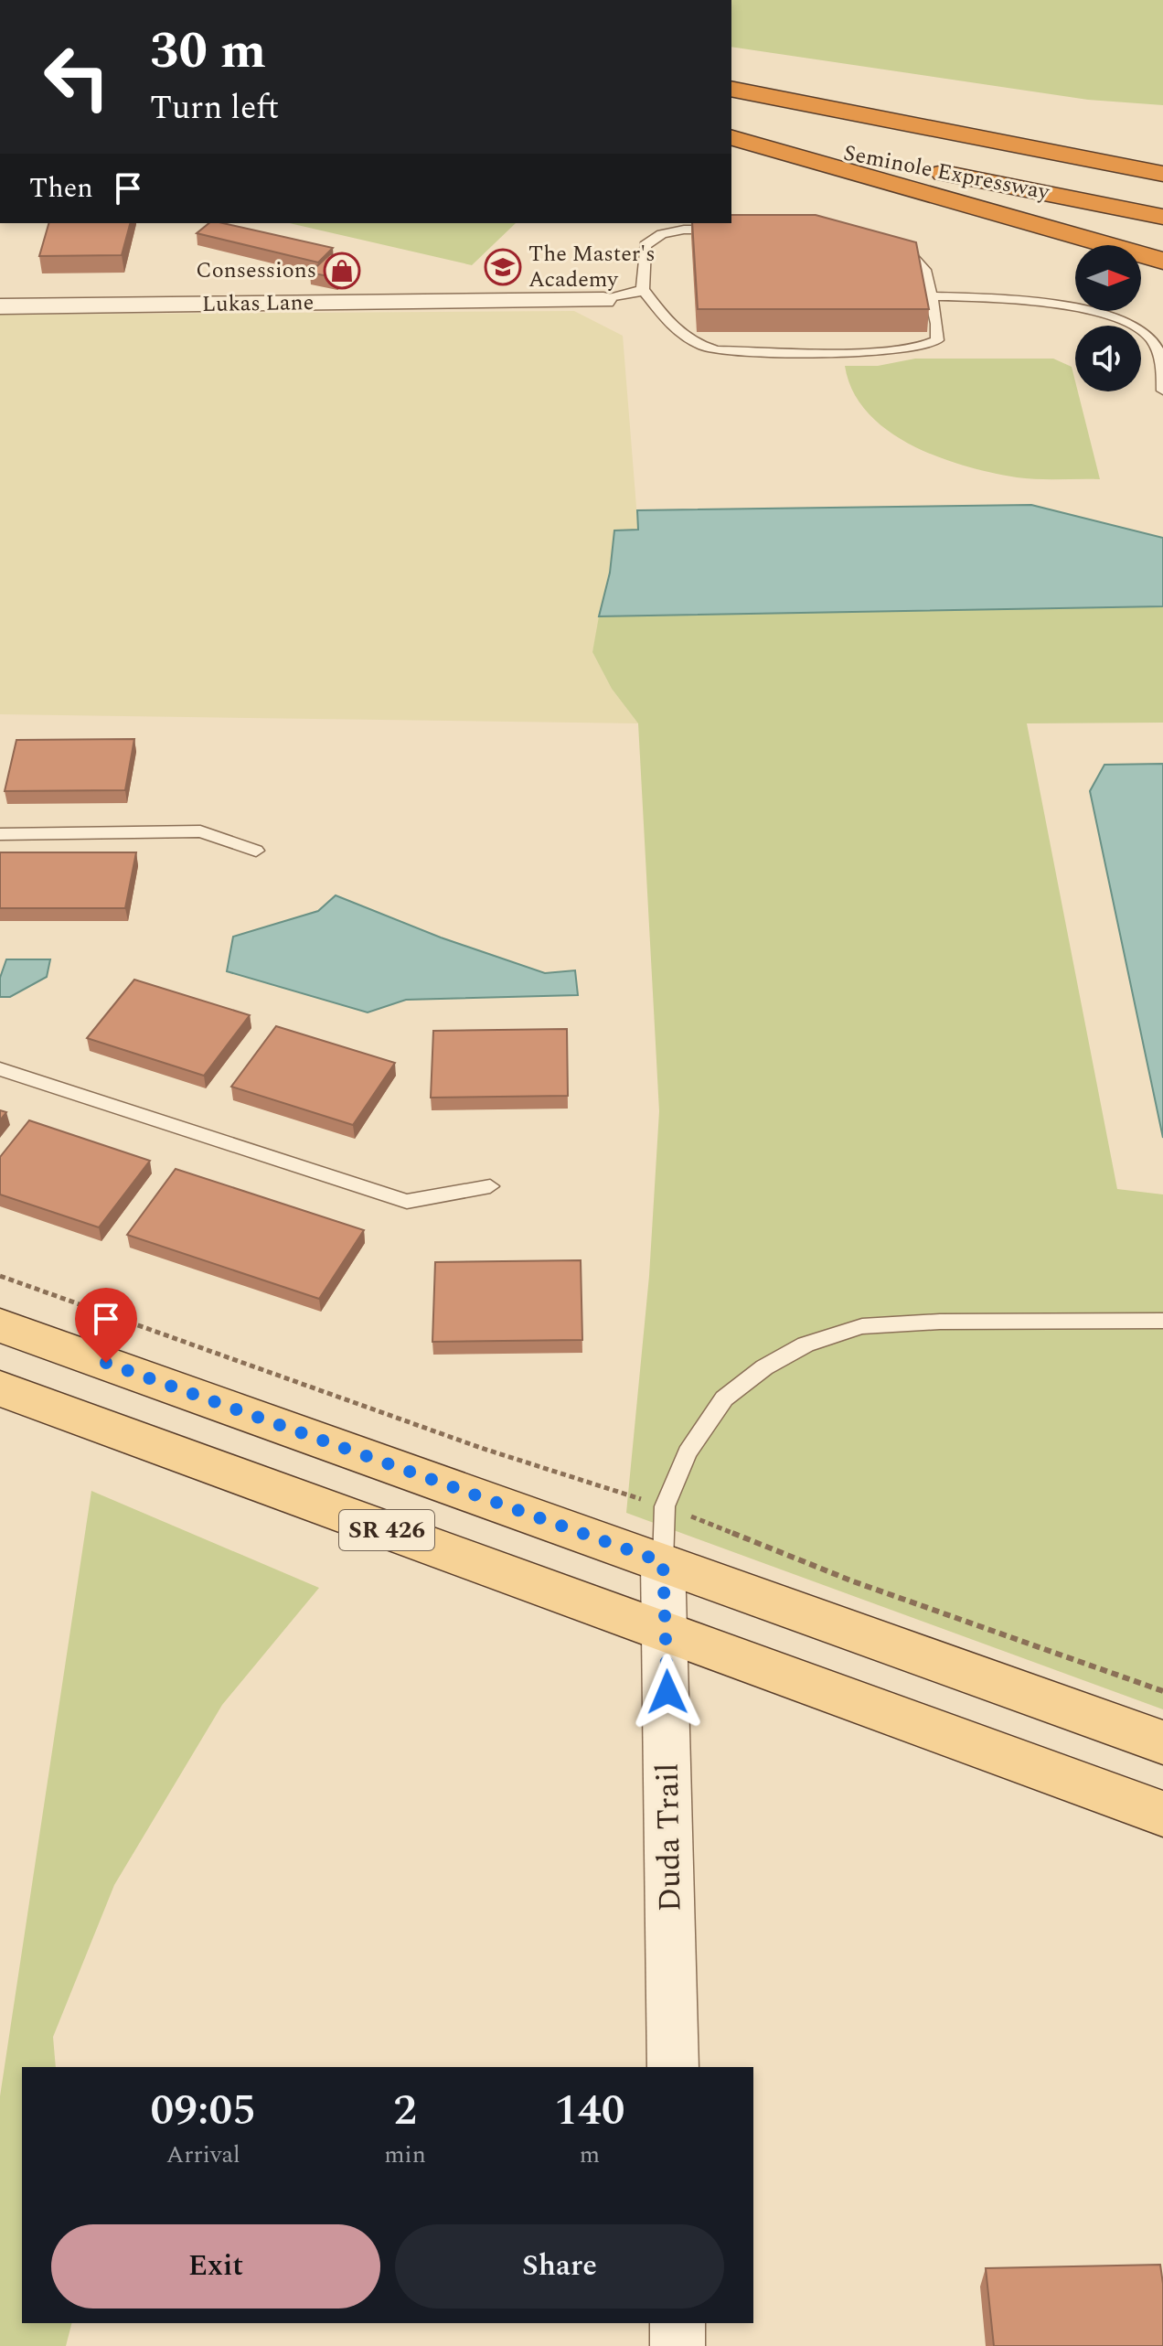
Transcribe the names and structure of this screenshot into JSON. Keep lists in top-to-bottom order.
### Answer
{
  "streets": {
    "highway": ["Seminole Expressway"],
    "main road": ["SR 426"],
    "street": ["Lukas Lane", "Duda Trail"]
  },
  "crossings": [
    ["SR 426", "Duda Trail"]
  ],
  "places": {
    "school or university": ["The Master's Academy"],
    "shop": ["Consessions"]
  },
  "north": "right",
  "page": {
    "turn": ["30 m", "Turn left"],
    "then": "Then",
    "eta": [
      "09:05",
      "Arrival",
      "2",
      "min",
      "140",
      "m"
    ],
    "buttons": ["Exit", "Share"]
  }
}
